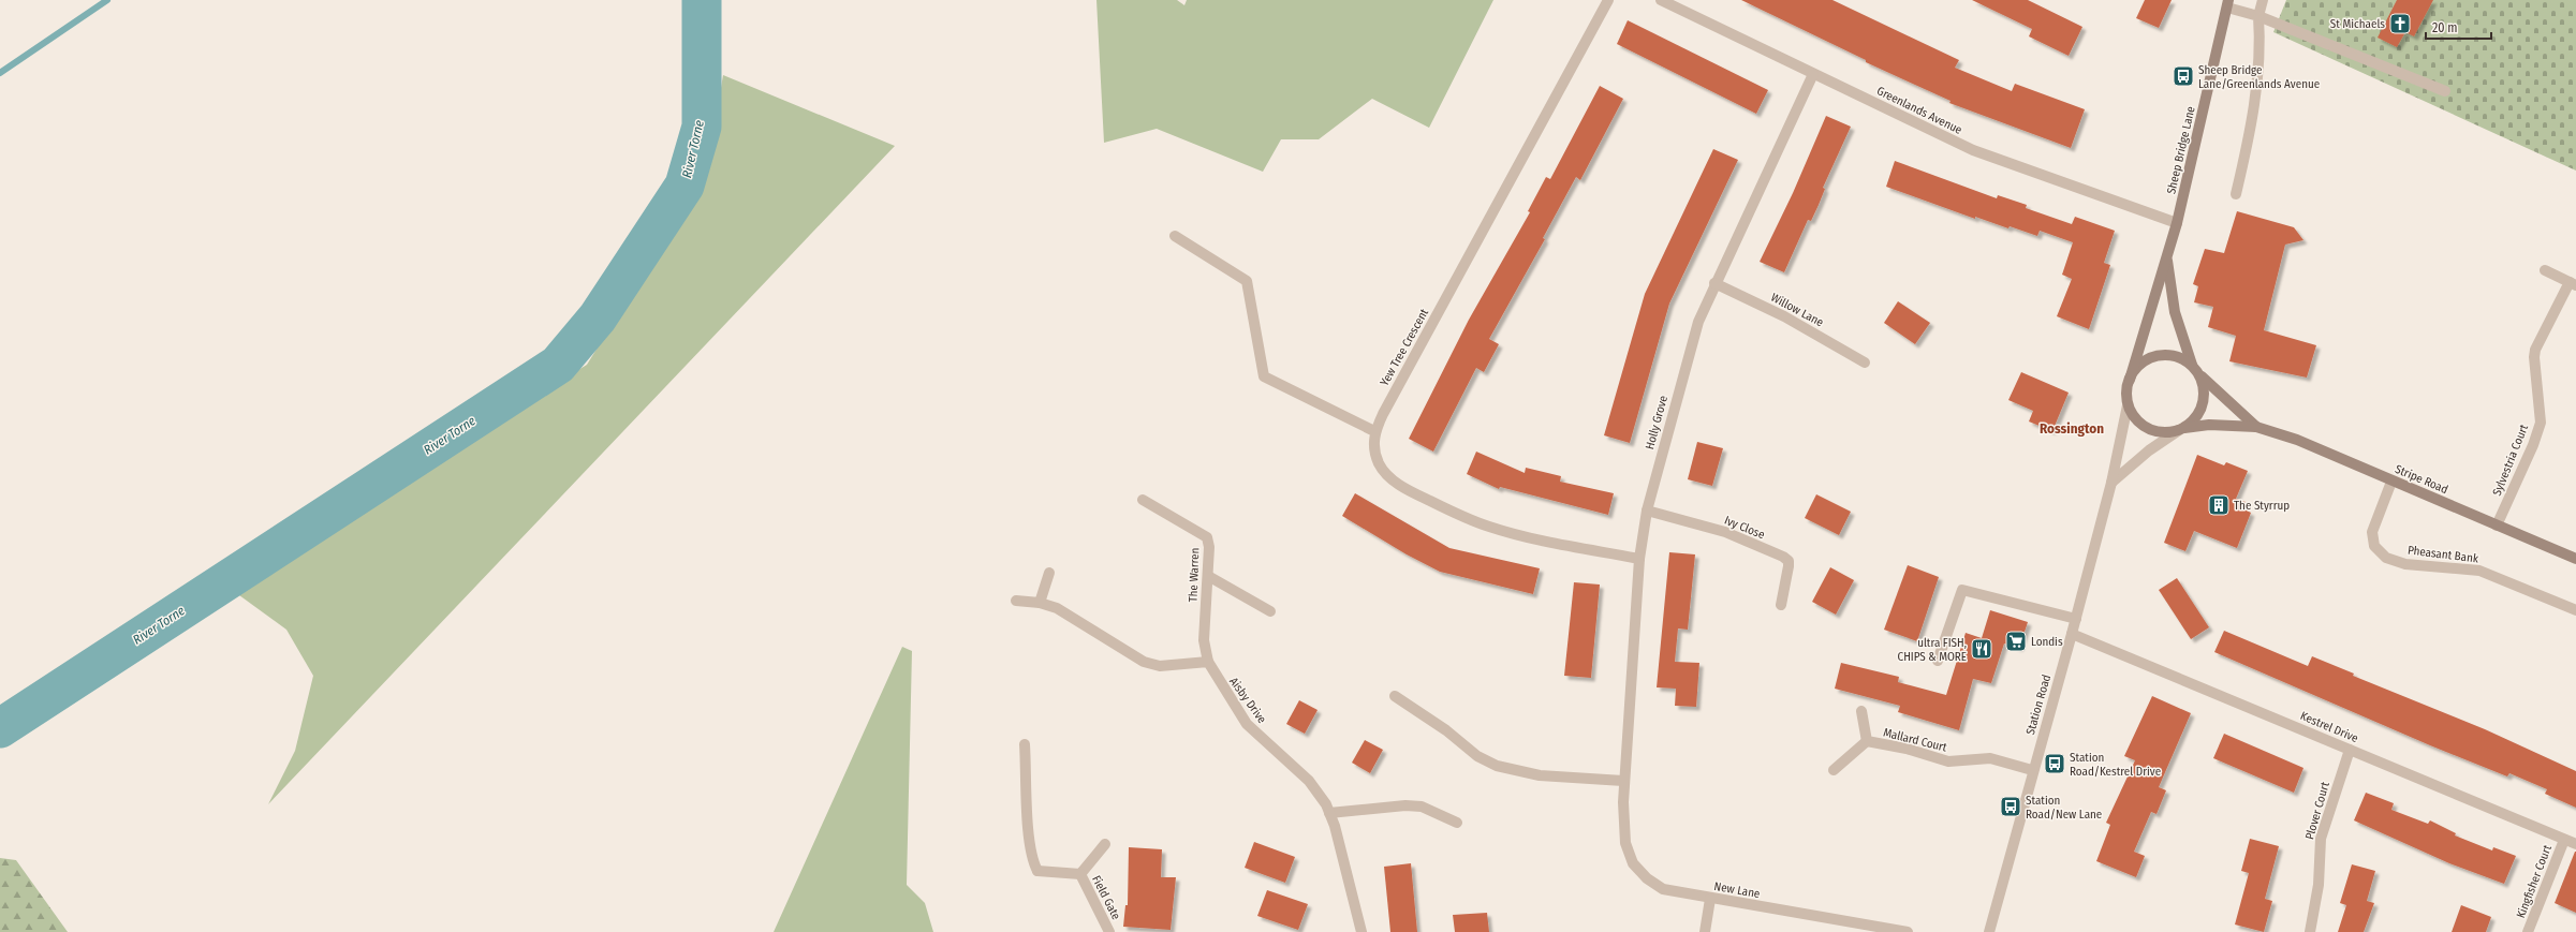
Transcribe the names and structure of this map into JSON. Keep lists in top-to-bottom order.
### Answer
{
  "streets": {
    "main road": ["Sheep Bridge Lane", "Stripe Road"],
    "street": [
      "Greenlands Avenue",
      "Willow Lane",
      "Yew Tree Crescent",
      "Holly Grove",
      "Sylvestria Court",
      "Ivy Close",
      "Pheasant Bank",
      "The Warren",
      "Aisby Drive",
      "Station Road",
      "Kestrel Drive",
      "Mallard Court",
      "Plover Court",
      "Kingfisher Court",
      "New Lane",
      "Field Gate"
    ]
  },
  "crossings": [
    ["Greenlands Avenue", "Sheep Bridge Lane"],
    ["Greenlands Avenue", "Holly Grove"],
    ["Sheep Bridge Lane", "Stripe Road"],
    ["Sheep Bridge Lane", "Station Road"],
    ["Willow Lane", "Holly Grove"],
    ["Holly Grove", "Ivy Close"],
    ["Holly Grove", "New Lane"],
    ["Sylvestria Court", "Stripe Road"],
    ["Stripe Road", "Pheasant Bank"],
    ["Stripe Road", "Station Road"],
    ["The Warren", "Aisby Drive"],
    ["Station Road", "Kestrel Drive"],
    ["Station Road", "Mallard Court"],
    ["Kestrel Drive", "Plover Court"],
    ["Kestrel Drive", "Kingfisher Court"]
  ],
  "districts": ["Rossington"],
  "water": ["River Torne"],
  "places": {
    "church": ["St Michaels"],
    "bus stop": ["Sheep Bridge Lane/Greenlands Avenue", "Station Road/Kestrel Drive", "Station Road/New Lane"],
    "building": ["The Styrrup"],
    "supermarket": ["Londis"],
    "restaurant": ["ultra FISH, CHIPS & MORE"]
  },
  "scale_bar": "20 m"
}
